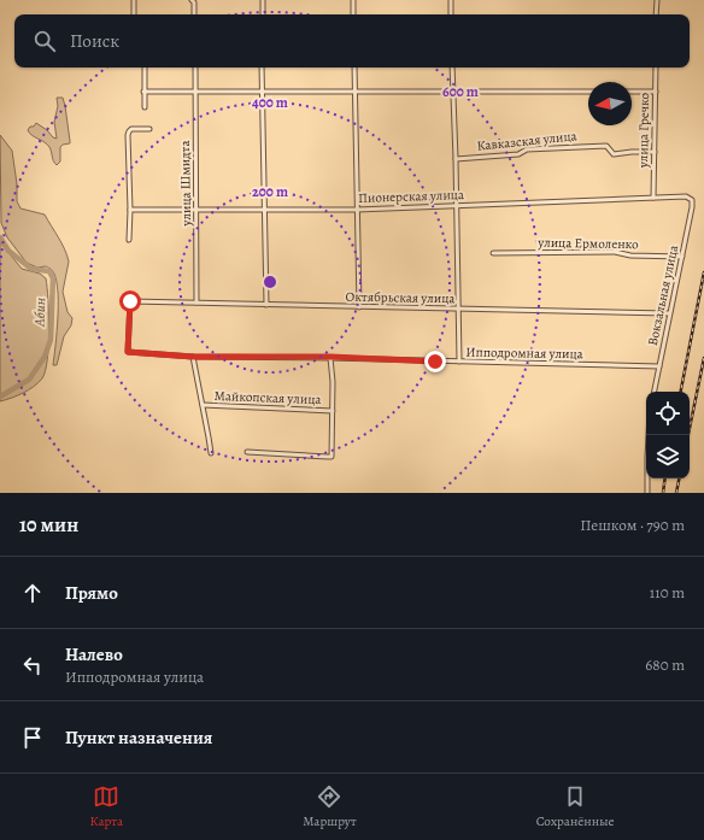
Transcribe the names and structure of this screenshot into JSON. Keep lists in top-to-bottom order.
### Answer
{
  "streets": {
    "street": [
      "улица Гречко",
      "Кавказская улица",
      "улица Шмидта",
      "Пионерская улица",
      "улица Ермоленко",
      "Вокзальная улица",
      "Октябрьская улица",
      "Ипподромная улица",
      "Майкопская улица"
    ]
  },
  "crossings": [
    ["улица Гречко", "Кавказская улица"],
    ["улица Гречко", "Пионерская улица"],
    ["улица Шмидта", "Пионерская улица"],
    ["улица Шмидта", "Октябрьская улица"],
    ["Пионерская улица", "Вокзальная улица"],
    ["улица Ермоленко", "Вокзальная улица"],
    ["Вокзальная улица", "Октябрьская улица"],
    ["Вокзальная улица", "Ипподромная улица"],
    ["Октябрьская улица", "Ипподромная улица"]
  ],
  "water": ["Абин"],
  "north": "left",
  "page": {
    "search": "Поиск",
    "heading": ["10 мин", "Пешком · 790 m"],
    "list": [
      ["Прямо", "110 m"],
      ["Налево", "Ипподромная улица", "680 m"],
      "Пункт назначения"
    ],
    "nav": ["Карта", "Маршрут", "Сохранённые"]
  },
  "rings": ["600 m", "400 m", "200 m"]
}
